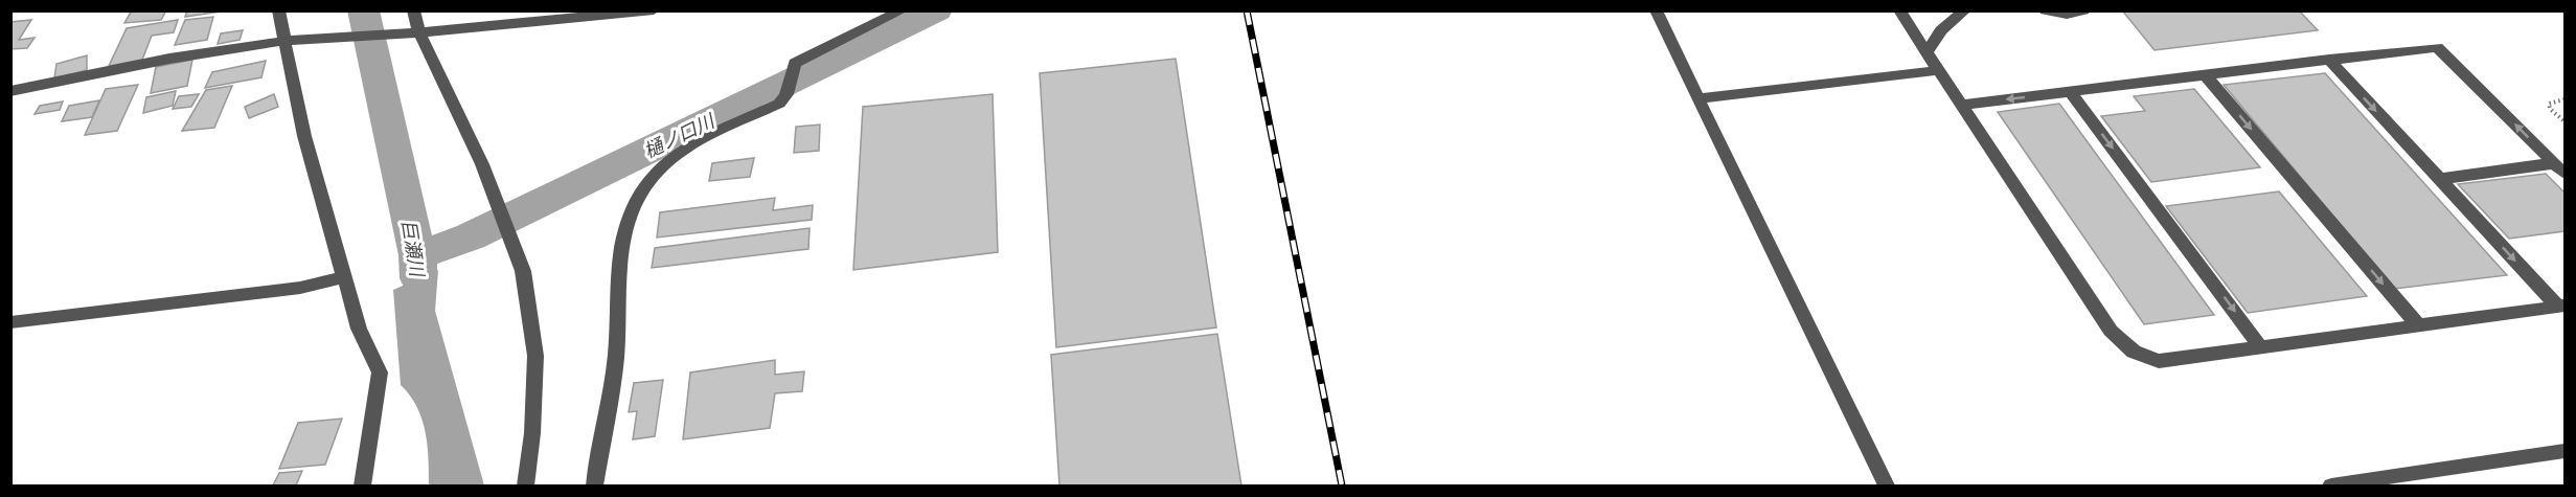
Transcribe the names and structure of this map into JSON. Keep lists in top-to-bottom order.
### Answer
{
  "water": ["樋ノ口川", "巨瀬川"]
}
